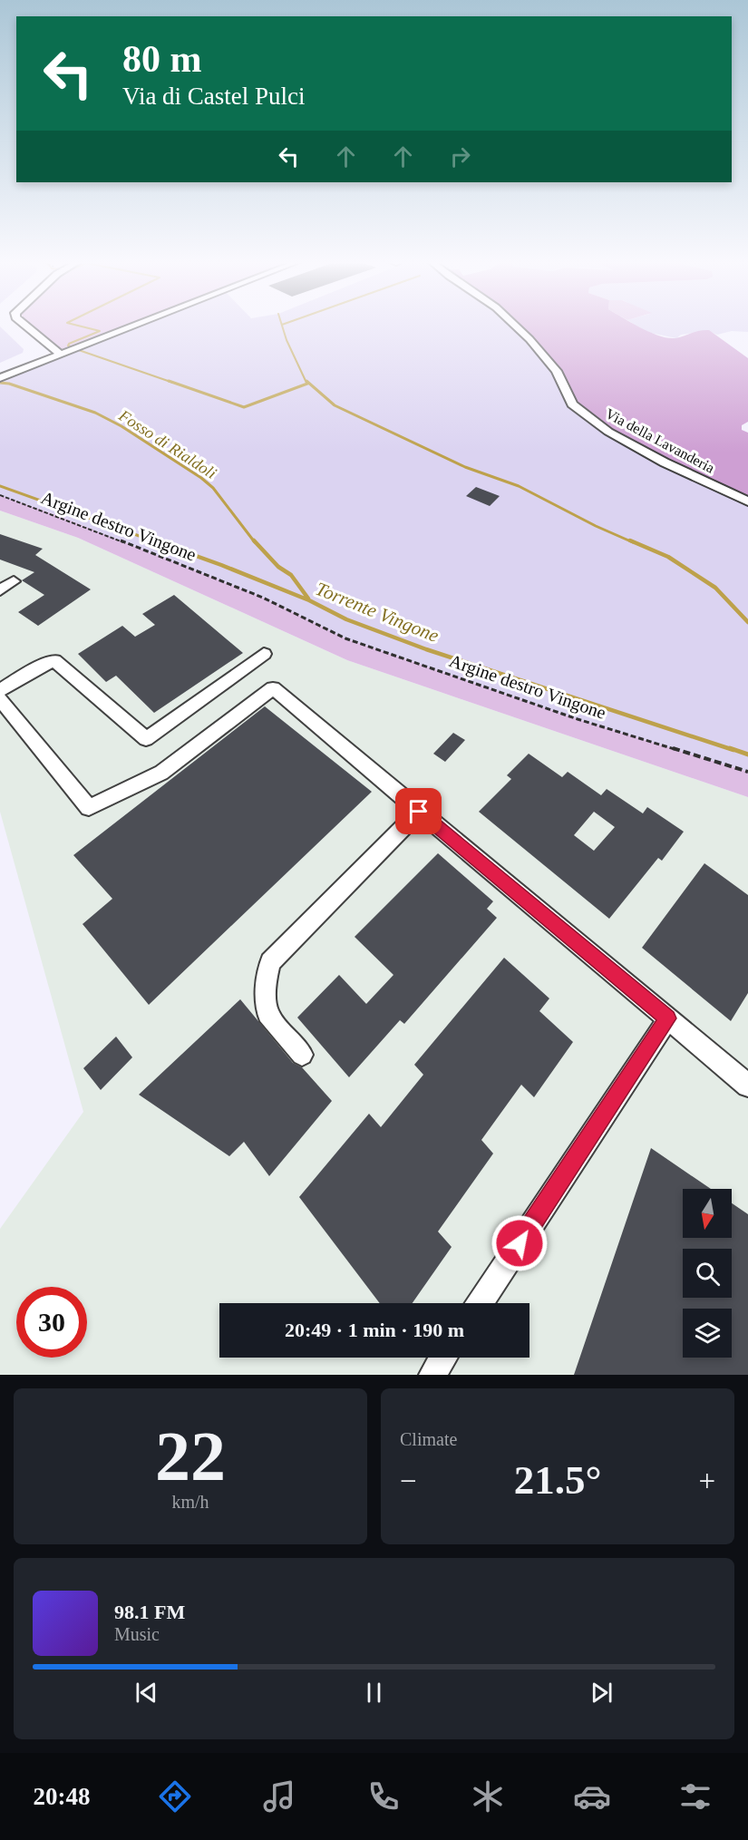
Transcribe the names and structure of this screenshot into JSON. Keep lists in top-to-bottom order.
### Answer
{
  "streets": {
    "street": ["Via della Lavanderia"],
    "path": ["Argine destro Vingone"]
  },
  "water": ["Fosso di Rialdoli", "Torrente Vingone"],
  "north": "bottom",
  "page": {
    "turn": ["80 m", "Via di Castel Pulci"],
    "limit": "30",
    "trip": "20:49 · 1 min · 190 m",
    "tile": [
      ["22", "km/h"],
      "Climate"
    ],
    "heat": ["−", "21.5°", "+"],
    "song": ["98.1 FM", "Music"],
    "tabs": "20:48"
  }
}
